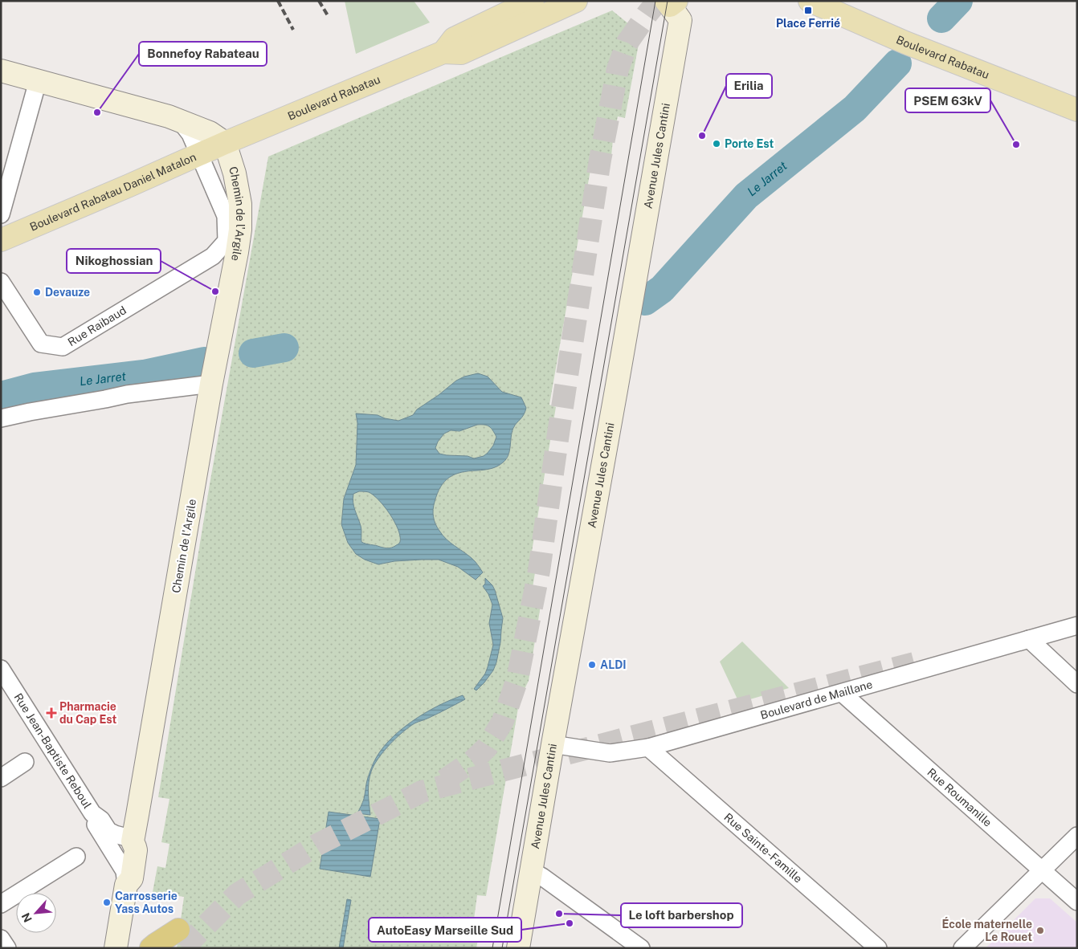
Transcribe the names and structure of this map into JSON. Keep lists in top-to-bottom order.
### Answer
{
  "streets": {
    "main road": ["Boulevard Rabatau", "Boulevard Rabatau Daniel Matalon"],
    "street": [
      "Avenue Jules Cantini",
      "Chemin de l'Argile",
      "Rue Raibaud",
      "Boulevard de Maillane",
      "Rue Jean-Baptiste Reboul",
      "Rue Roumanille",
      "Rue Sainte-Famille"
    ]
  },
  "crossings": [
    ["Boulevard Rabatau", "Boulevard Rabatau Daniel Matalon"],
    ["Boulevard Rabatau", "Chemin de l'Argile"],
    ["Avenue Jules Cantini", "Boulevard de Maillane"],
    ["Boulevard Rabatau Daniel Matalon", "Chemin de l'Argile"],
    ["Boulevard Rabatau Daniel Matalon", "Rue Raibaud"],
    ["Chemin de l'Argile", "Rue Raibaud"],
    ["Chemin de l'Argile", "Rue Jean-Baptiste Reboul"],
    ["Boulevard de Maillane", "Rue Roumanille"],
    ["Boulevard de Maillane", "Rue Sainte-Famille"]
  ],
  "water": ["Le Jarret"],
  "places": {
    "transit": ["Place Ferrié"],
    "other": [
      "Bonnefoy Rabateau",
      "Erilia",
      "Porte Est",
      "PSEM 63kV",
      "Nikoghossian",
      "Devauze",
      "ALDI",
      "Carrosserie Yass Autos",
      "Le loft barbershop",
      "AutoEasy Marseille Sud",
      "École maternelle Le Rouet"
    ],
    "health": ["Pharmacie du Cap Est"]
  },
  "north": "bottom left"
}
